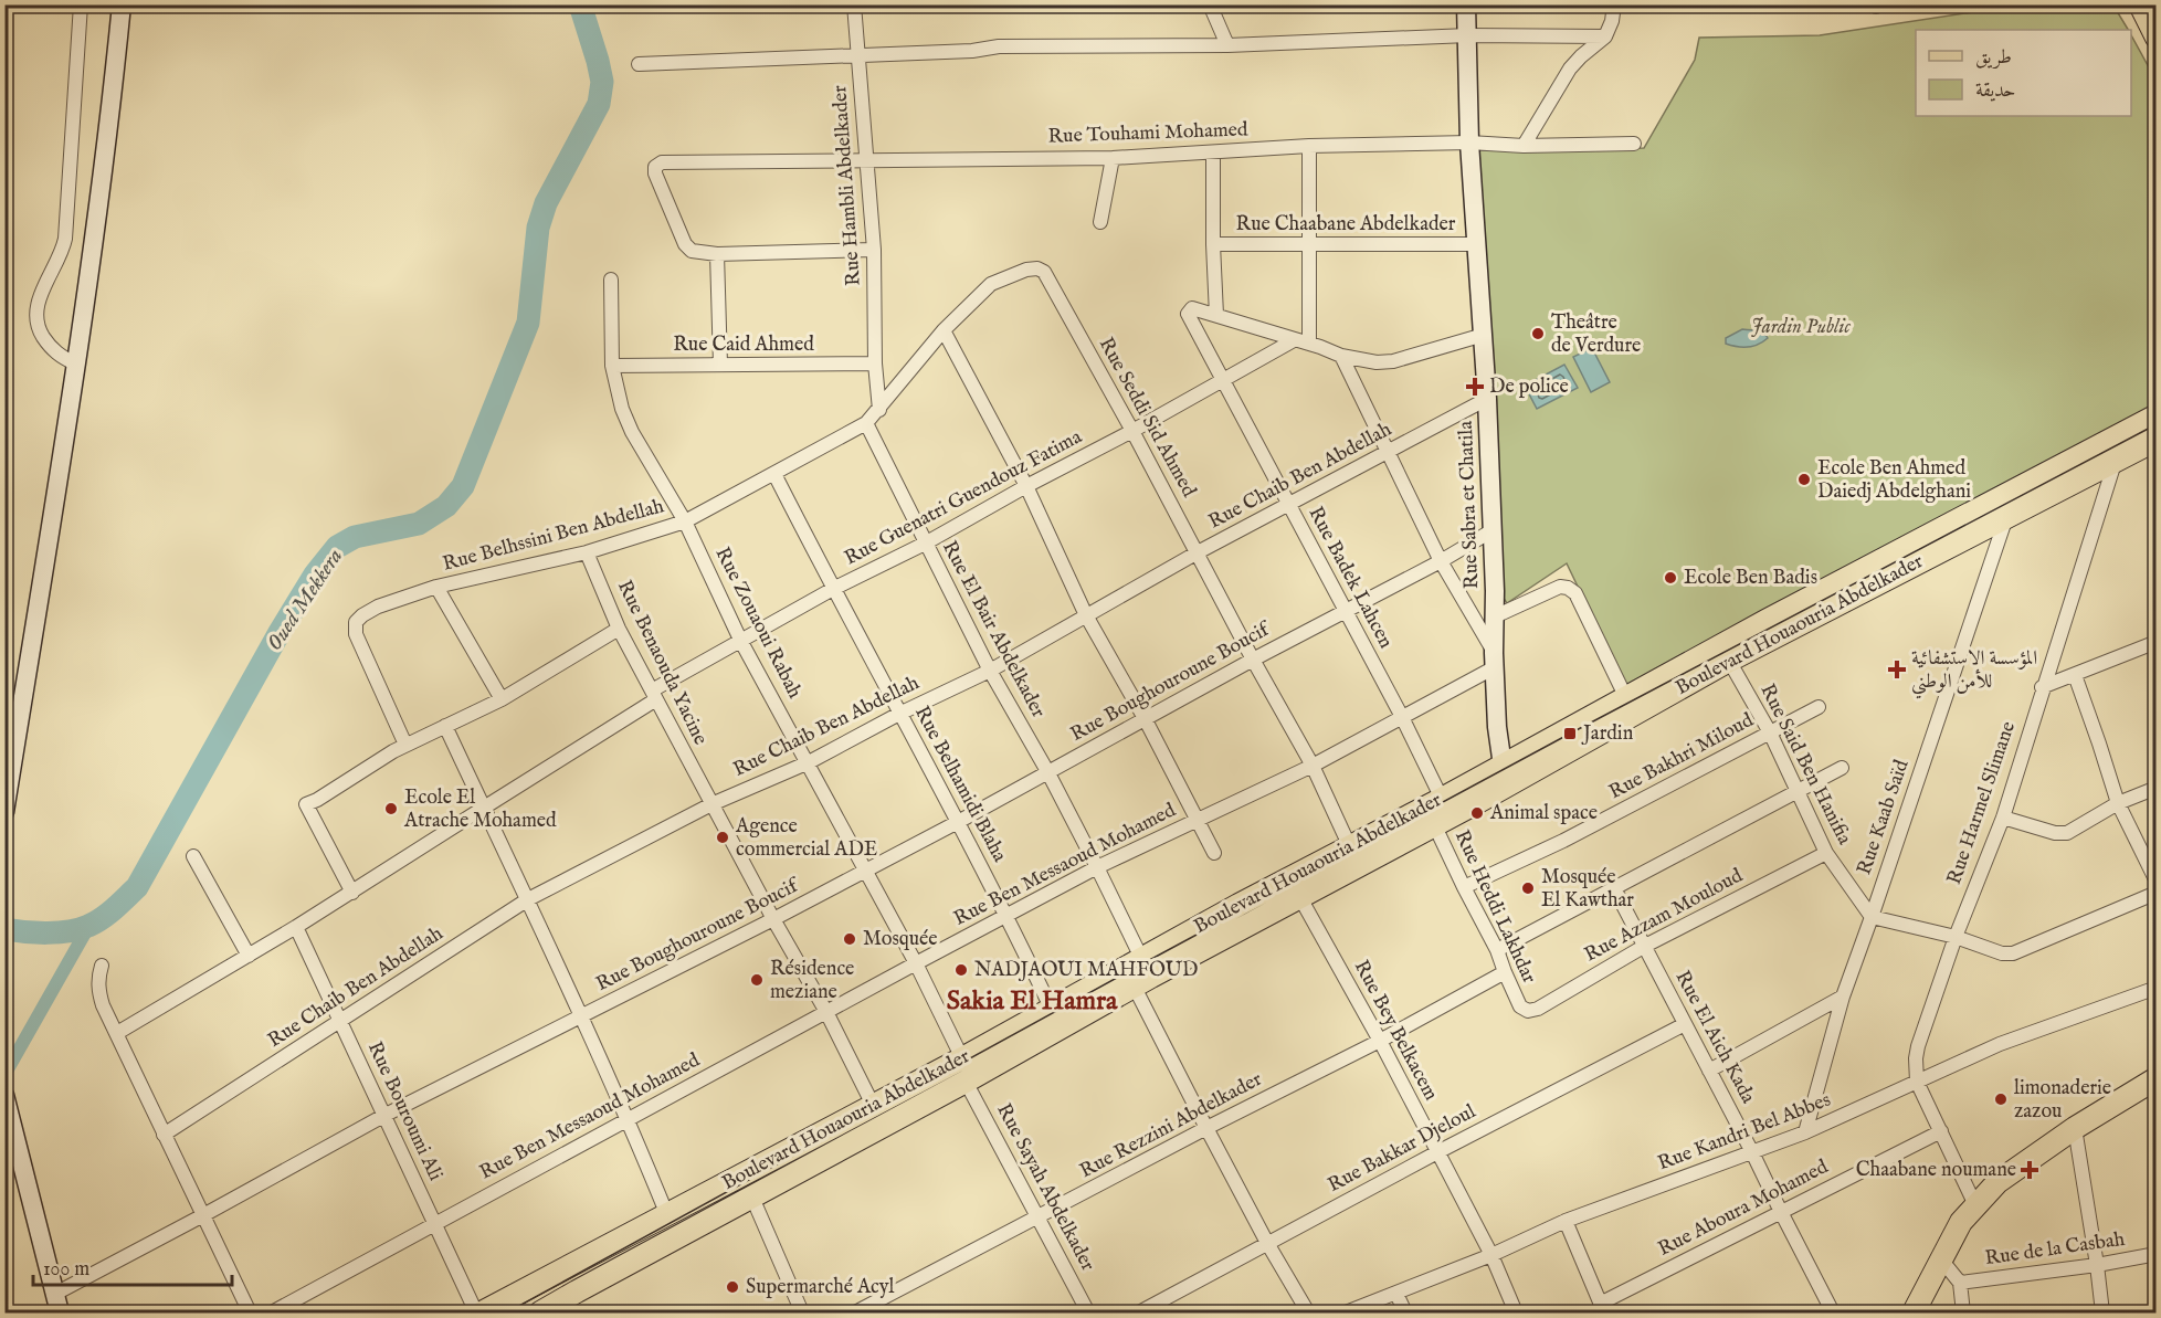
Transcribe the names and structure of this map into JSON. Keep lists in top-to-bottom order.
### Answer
{
  "streets": {
    "main road": ["Rue Sabra et Chatila", "Boulevard Houaouria Abdelkader"],
    "street": [
      "Rue Touhami Mohamed",
      "Rue Hambli Abdelkader",
      "Rue Chaabane Abdelkader",
      "Rue Caid Ahmed",
      "Rue Seddi Sid Ahmed",
      "Rue Chaib Ben Abdellah",
      "Rue Guenatri Guendouz Fatima",
      "Rue Belhssini Ben Abdellah",
      "Rue Badek Lahcen",
      "Rue Zouaoui Rabah",
      "Rue El Bair Abdelkader",
      "Rue Benaouda Yacine",
      "Rue Boughouroune Boucif",
      "Rue Bakhri Miloud",
      "Rue Said Ben Hanifia",
      "Rue Belhamidi Blaha",
      "Rue Harmel Slimane",
      "Rue Kaab Saïd",
      "Rue Ben Messaoud Mohamed",
      "Rue Heddi Lakhdar",
      "Rue Azzam Mouloud",
      "Rue Bey Belkacem",
      "Rue El Aich Kada",
      "Rue Bouroumi Ali",
      "Rue Rezzini Abdelkader",
      "Rue Kandri Bel Abbes",
      "Rue Bakkar Djeloul",
      "Rue Sayah Abdelkader",
      "Rue Aboura Mohamed",
      "Rue de la Casbah"
    ]
  },
  "crossings": [
    ["Rue Touhami Mohamed", "Rue Hambli Abdelkader"],
    ["Rue Touhami Mohamed", "Rue Sabra et Chatila"],
    ["Rue Hambli Abdelkader", "Rue Caid Ahmed"],
    ["Rue Hambli Abdelkader", "Rue Belhssini Ben Abdellah"],
    ["Rue Chaabane Abdelkader", "Rue Sabra et Chatila"],
    ["Rue Caid Ahmed", "Rue Zouaoui Rabah"],
    ["Rue Seddi Sid Ahmed", "Rue Chaib Ben Abdellah"],
    ["Rue Seddi Sid Ahmed", "Rue Guenatri Guendouz Fatima"],
    ["Rue Seddi Sid Ahmed", "Rue Belhssini Ben Abdellah"],
    ["Rue Seddi Sid Ahmed", "Boulevard Houaouria Abdelkader"],
    ["Rue Seddi Sid Ahmed", "Rue Boughouroune Boucif"],
    ["Rue Seddi Sid Ahmed", "Rue Ben Messaoud Mohamed"],
    ["Rue Chaib Ben Abdellah", "Rue Sabra et Chatila"],
    ["Rue Chaib Ben Abdellah", "Rue Badek Lahcen"],
    ["Rue Chaib Ben Abdellah", "Rue Zouaoui Rabah"],
    ["Rue Chaib Ben Abdellah", "Rue El Bair Abdelkader"],
    ["Rue Chaib Ben Abdellah", "Rue Benaouda Yacine"],
    ["Rue Chaib Ben Abdellah", "Rue Belhamidi Blaha"],
    ["Rue Chaib Ben Abdellah", "Rue Bouroumi Ali"],
    ["Rue Guenatri Guendouz Fatima", "Rue Badek Lahcen"],
    ["Rue Guenatri Guendouz Fatima", "Rue Zouaoui Rabah"],
    ["Rue Guenatri Guendouz Fatima", "Rue El Bair Abdelkader"],
    ["Rue Guenatri Guendouz Fatima", "Rue Benaouda Yacine"],
    ["Rue Guenatri Guendouz Fatima", "Rue Belhamidi Blaha"],
    ["Rue Sabra et Chatila", "Boulevard Houaouria Abdelkader"],
    ["Rue Sabra et Chatila", "Rue Boughouroune Boucif"],
    ["Rue Sabra et Chatila", "Rue Ben Messaoud Mohamed"],
    ["Rue Belhssini Ben Abdellah", "Rue Zouaoui Rabah"],
    ["Rue Belhssini Ben Abdellah", "Rue El Bair Abdelkader"],
    ["Rue Belhssini Ben Abdellah", "Rue Benaouda Yacine"],
    ["Rue Belhssini Ben Abdellah", "Rue Belhamidi Blaha"],
    ["Rue Badek Lahcen", "Boulevard Houaouria Abdelkader"],
    ["Rue Badek Lahcen", "Rue Boughouroune Boucif"],
    ["Rue Badek Lahcen", "Rue Ben Messaoud Mohamed"],
    ["Rue Zouaoui Rabah", "Boulevard Houaouria Abdelkader"],
    ["Rue Zouaoui Rabah", "Rue Boughouroune Boucif"],
    ["Rue Zouaoui Rabah", "Rue Ben Messaoud Mohamed"],
    ["Boulevard Houaouria Abdelkader", "Rue El Bair Abdelkader"],
    ["Boulevard Houaouria Abdelkader", "Rue Benaouda Yacine"],
    ["Boulevard Houaouria Abdelkader", "Rue Said Ben Hanifia"],
    ["Boulevard Houaouria Abdelkader", "Rue Belhamidi Blaha"],
    ["Boulevard Houaouria Abdelkader", "Rue Harmel Slimane"],
    ["Boulevard Houaouria Abdelkader", "Rue Kaab Saïd"],
    ["Boulevard Houaouria Abdelkader", "Rue Heddi Lakhdar"],
    ["Boulevard Houaouria Abdelkader", "Rue Bey Belkacem"],
    ["Boulevard Houaouria Abdelkader", "Rue Bouroumi Ali"],
    ["Boulevard Houaouria Abdelkader", "Rue Sayah Abdelkader"],
    ["Rue El Bair Abdelkader", "Rue Boughouroune Boucif"],
    ["Rue El Bair Abdelkader", "Rue Ben Messaoud Mohamed"],
    ["Rue El Bair Abdelkader", "Rue Rezzini Abdelkader"],
    ["Rue El Bair Abdelkader", "Rue Bakkar Djeloul"],
    ["Rue Benaouda Yacine", "Rue Boughouroune Boucif"],
    ["Rue Benaouda Yacine", "Rue Ben Messaoud Mohamed"],
    ["Rue Boughouroune Boucif", "Rue Belhamidi Blaha"],
    ["Rue Boughouroune Boucif", "Rue Bouroumi Ali"],
    ["Rue Bakhri Miloud", "Rue Said Ben Hanifia"],
    ["Rue Bakhri Miloud", "Rue Heddi Lakhdar"],
    ["Rue Said Ben Hanifia", "Rue Kaab Saïd"],
    ["Rue Said Ben Hanifia", "Rue Azzam Mouloud"],
    ["Rue Belhamidi Blaha", "Rue Ben Messaoud Mohamed"],
    ["Rue Harmel Slimane", "Rue Kandri Bel Abbes"],
    ["Rue Kaab Saïd", "Rue Kandri Bel Abbes"],
    ["Rue Ben Messaoud Mohamed", "Rue Bouroumi Ali"],
    ["Rue Heddi Lakhdar", "Rue Azzam Mouloud"],
    ["Rue Heddi Lakhdar", "Rue Rezzini Abdelkader"],
    ["Rue Azzam Mouloud", "Rue El Aich Kada"],
    ["Rue Bey Belkacem", "Rue Rezzini Abdelkader"],
    ["Rue Bey Belkacem", "Rue Kandri Bel Abbes"],
    ["Rue Bey Belkacem", "Rue Bakkar Djeloul"],
    ["Rue El Aich Kada", "Rue Kandri Bel Abbes"],
    ["Rue El Aich Kada", "Rue Bakkar Djeloul"],
    ["Rue El Aich Kada", "Rue Aboura Mohamed"],
    ["Rue Rezzini Abdelkader", "Rue Sayah Abdelkader"]
  ],
  "districts": ["Sakia El Hamra"],
  "water": ["Oued Mekkera"],
  "parks": ["Jardin Public"],
  "places": {
    "other": [
      "Theâtre de Verdure",
      "Ecole Ben Ahmed Daiedj Abdelghani",
      "Ecole Ben Badis",
      "Ecole El Atrache Mohamed",
      "Animal space",
      "Agence commercial ADE",
      "Mosquée El Kawthar",
      "Mosquée",
      "NADJAOUI MAHFOUD",
      "Résidence meziane",
      "limonaderie zazou",
      "Supermarché Acyl"
    ],
    "health": ["De police", "المؤسسة الاستشفائية للأمن الوطني", "Chaabane noumane"],
    "transit": ["Jardin"]
  },
  "legend": ["طريق", "حديقة"],
  "scale_bar": "100 m"
}
